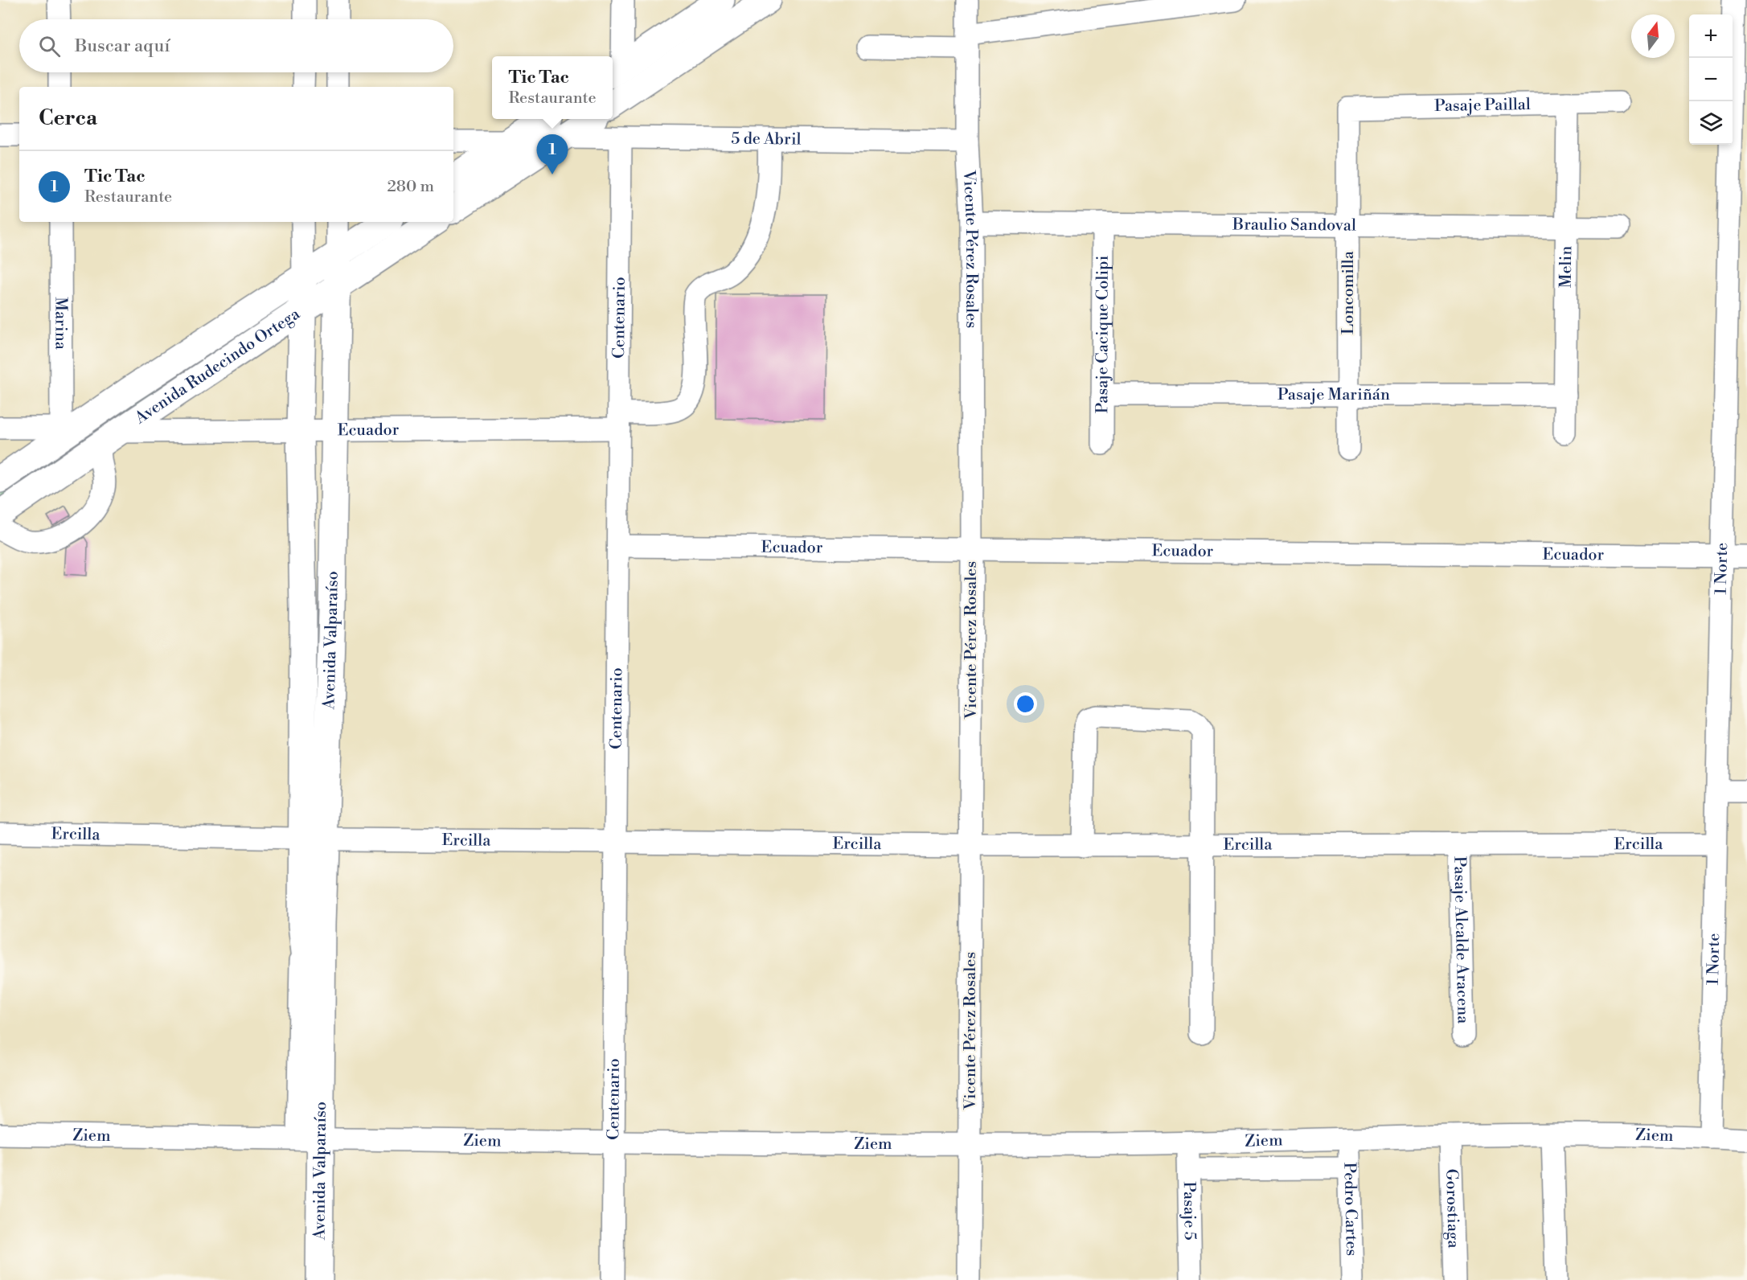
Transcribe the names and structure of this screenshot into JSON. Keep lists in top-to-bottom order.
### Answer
{
  "streets": {
    "main road": ["Avenida Rudecindo Ortega", "Avenida Valparaíso"],
    "street": [
      "Pasaje Paillal",
      "5 de Abril",
      "Braulio Sandoval",
      "Vicente Pérez Rosales",
      "Melin",
      "Loncomilla",
      "Centenario",
      "Marina",
      "Pasaje Cacique Colipi",
      "Pasaje Mariñán",
      "Ecuador",
      "1 Norte",
      "Ercilla",
      "Pasaje Alcalde Aracena",
      "Ziem",
      "Gorostiaga",
      "Pedro Cartes",
      "Pasaje 5"
    ]
  },
  "crossings": [
    ["Pasaje Paillal", "Melin"],
    ["Pasaje Paillal", "Loncomilla"],
    ["5 de Abril", "Vicente Pérez Rosales"],
    ["5 de Abril", "Centenario"],
    ["5 de Abril", "Ecuador"],
    ["Braulio Sandoval", "Vicente Pérez Rosales"],
    ["Braulio Sandoval", "Melin"],
    ["Braulio Sandoval", "Loncomilla"],
    ["Braulio Sandoval", "Pasaje Cacique Colipi"],
    ["Vicente Pérez Rosales", "Ecuador"],
    ["Vicente Pérez Rosales", "Ercilla"],
    ["Vicente Pérez Rosales", "Ziem"],
    ["Melin", "Pasaje Mariñán"],
    ["Loncomilla", "Pasaje Mariñán"],
    ["Centenario", "Ecuador"],
    ["Centenario", "Ercilla"],
    ["Centenario", "Ziem"],
    ["Marina", "Avenida Rudecindo Ortega"],
    ["Pasaje Cacique Colipi", "Pasaje Mariñán"],
    ["Avenida Rudecindo Ortega", "Ecuador"],
    ["Avenida Rudecindo Ortega", "Avenida Valparaíso"],
    ["Ecuador", "1 Norte"],
    ["Ecuador", "Avenida Valparaíso"],
    ["1 Norte", "Ercilla"],
    ["1 Norte", "Ziem"],
    ["Avenida Valparaíso", "Ercilla"],
    ["Avenida Valparaíso", "Ziem"],
    ["Ercilla", "Pasaje Alcalde Aracena"],
    ["Ziem", "Gorostiaga"],
    ["Ziem", "Pedro Cartes"],
    ["Ziem", "Pasaje 5"]
  ],
  "north": "top",
  "page": {
    "map_buttons": ["+", "−"],
    "search": "Buscar aquí",
    "popup": ["Tic Tac", "Restaurante"],
    "heading": "Cerca",
    "pins": "1",
    "list": [
      {
        "mark": "1",
        "name": "Tic Tac",
        "note": "Restaurante",
        "value": "280 m"
      }
    ]
  }
}
